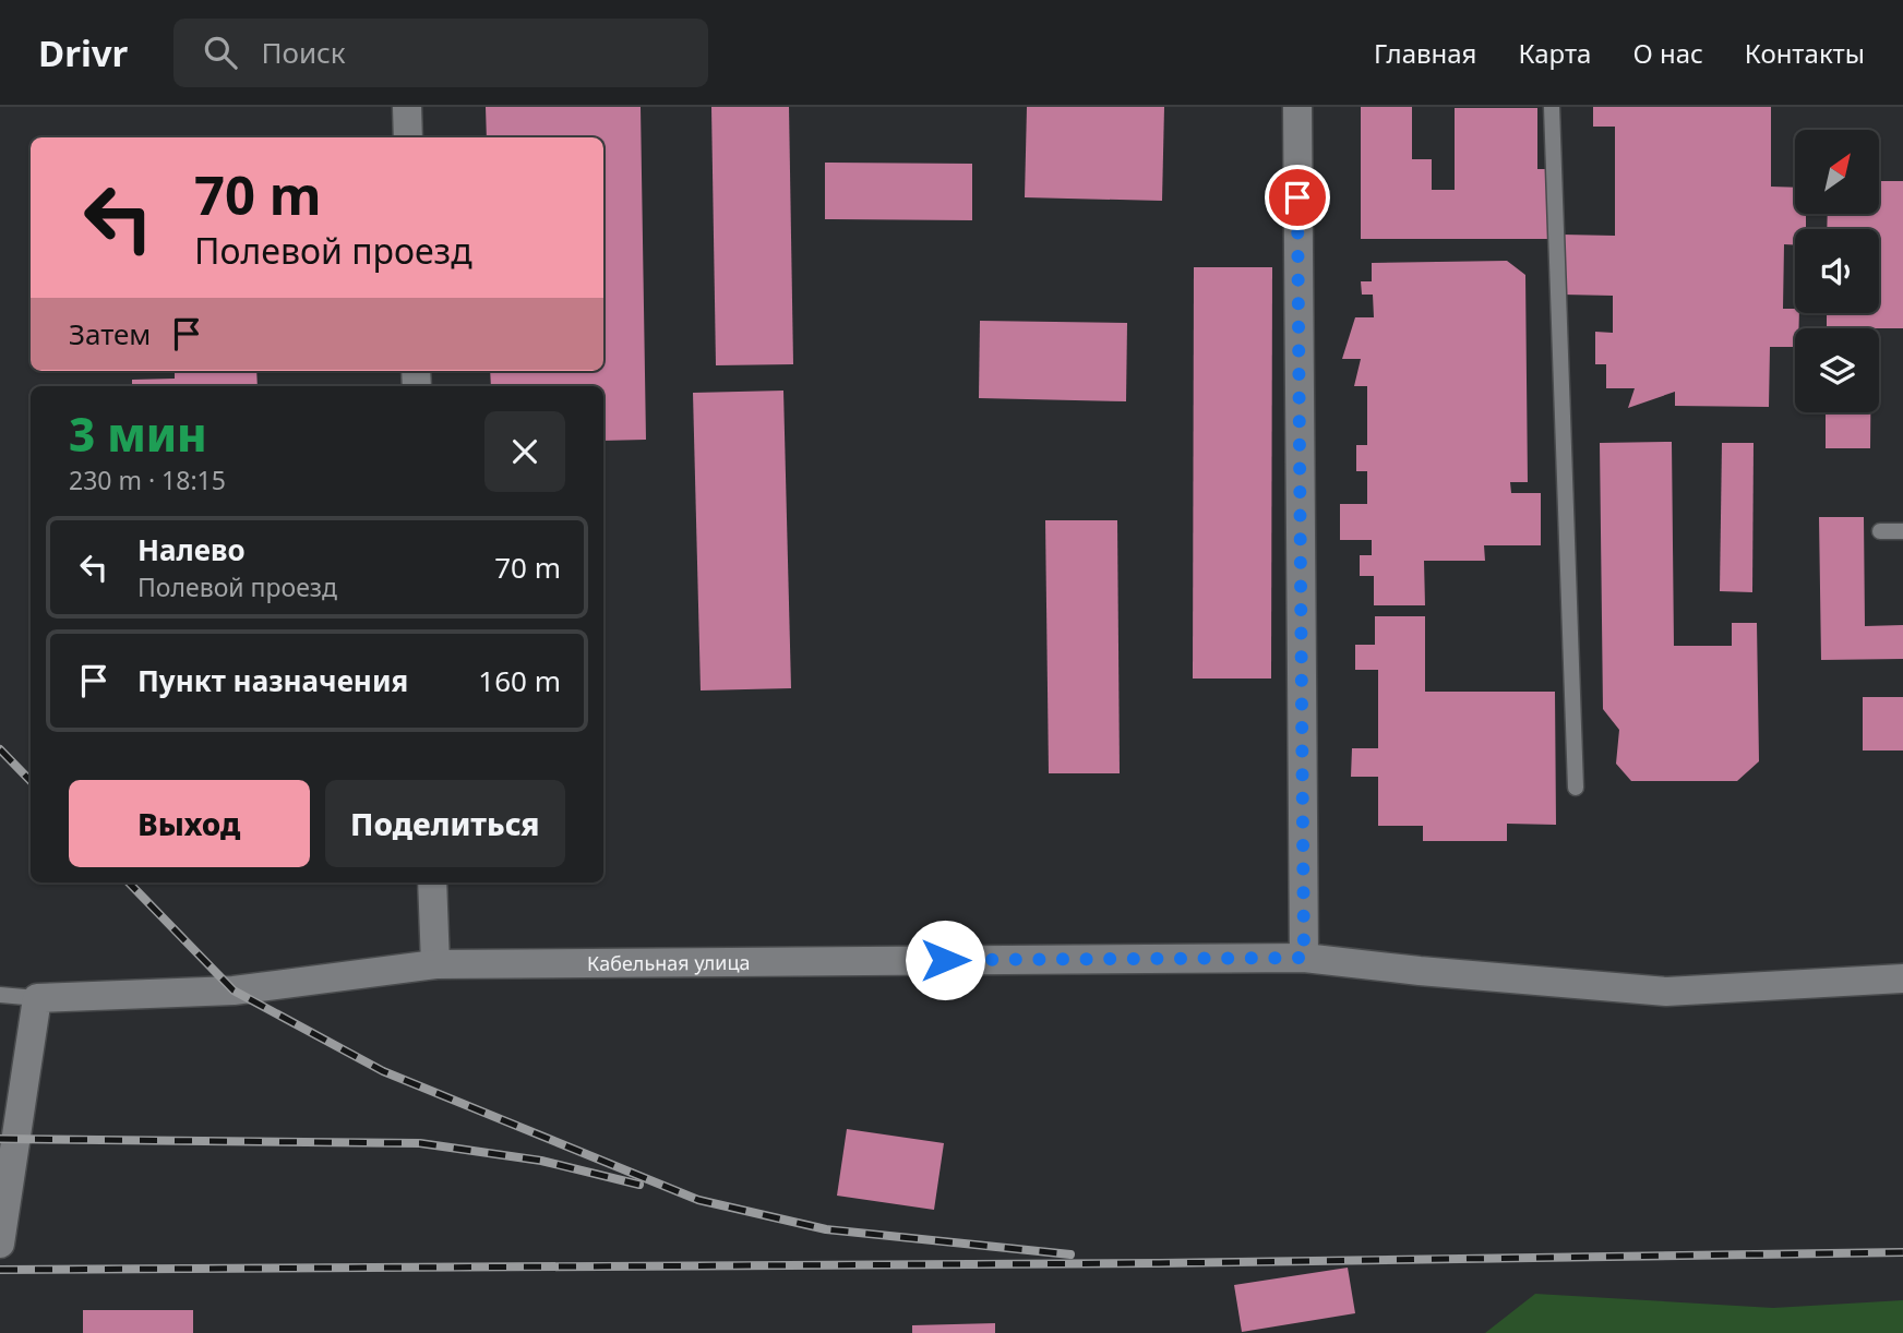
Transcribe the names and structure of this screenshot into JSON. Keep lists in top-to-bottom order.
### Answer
{
  "streets": {
    "street": ["Кабельная улица"]
  },
  "north": "top right",
  "page": {
    "header": "Drivr",
    "search": "Поиск",
    "nav": [
      "Главная",
      "Карта",
      "О нас",
      "Контакты"
    ],
    "turn": ["70 m", "Полевой проезд"],
    "then": "Затем",
    "heading": ["3 мин", "230 m · 18:15"],
    "list": [
      {
        "name": "Налево",
        "note": "Полевой проезд",
        "value": "70 m"
      },
      {
        "name": "Пункт назначения",
        "value": "160 m"
      }
    ],
    "buttons": ["Выход", "Поделиться"]
  }
}
